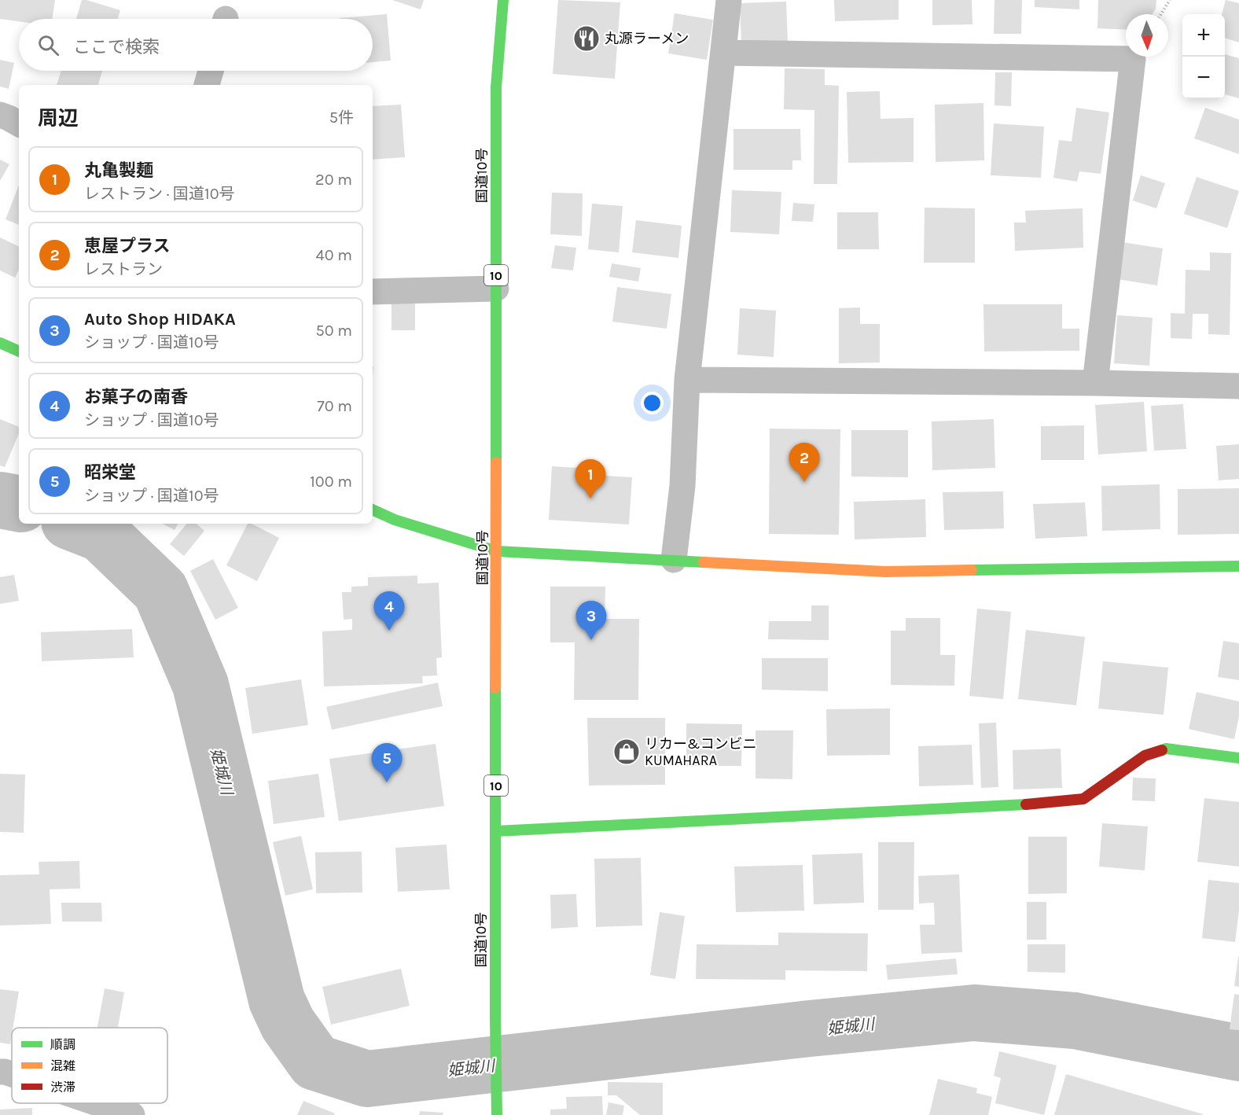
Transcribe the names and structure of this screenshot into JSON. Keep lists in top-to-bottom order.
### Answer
{
  "streets": {
    "main road": ["国道10号", "10"]
  },
  "water": ["姫城川"],
  "places": {
    "restaurant": ["丸源ラーメン"],
    "shop": ["リカー&コンビニ KUMAHARA"]
  },
  "legend": ["順調", "混雑", "渋滞"],
  "north": "bottom",
  "page": {
    "map_buttons": ["+", "−"],
    "search": "ここで検索",
    "heading": ["周辺", "5件"],
    "list": [
      {
        "mark": "1",
        "name": "丸亀製麺",
        "note": "レストラン · 国道10号",
        "value": "20 m"
      },
      {
        "mark": "2",
        "name": "恵屋プラス",
        "note": "レストラン",
        "value": "40 m"
      },
      {
        "mark": "3",
        "name": "Auto Shop HIDAKA",
        "note": "ショップ · 国道10号",
        "value": "50 m"
      },
      {
        "mark": "4",
        "name": "お菓子の南香",
        "note": "ショップ · 国道10号",
        "value": "70 m"
      },
      {
        "mark": "5",
        "name": "昭栄堂",
        "note": "ショップ · 国道10号",
        "value": "100 m"
      }
    ],
    "pins": [
      "2",
      "1",
      "4",
      "3",
      "5"
    ]
  }
}
